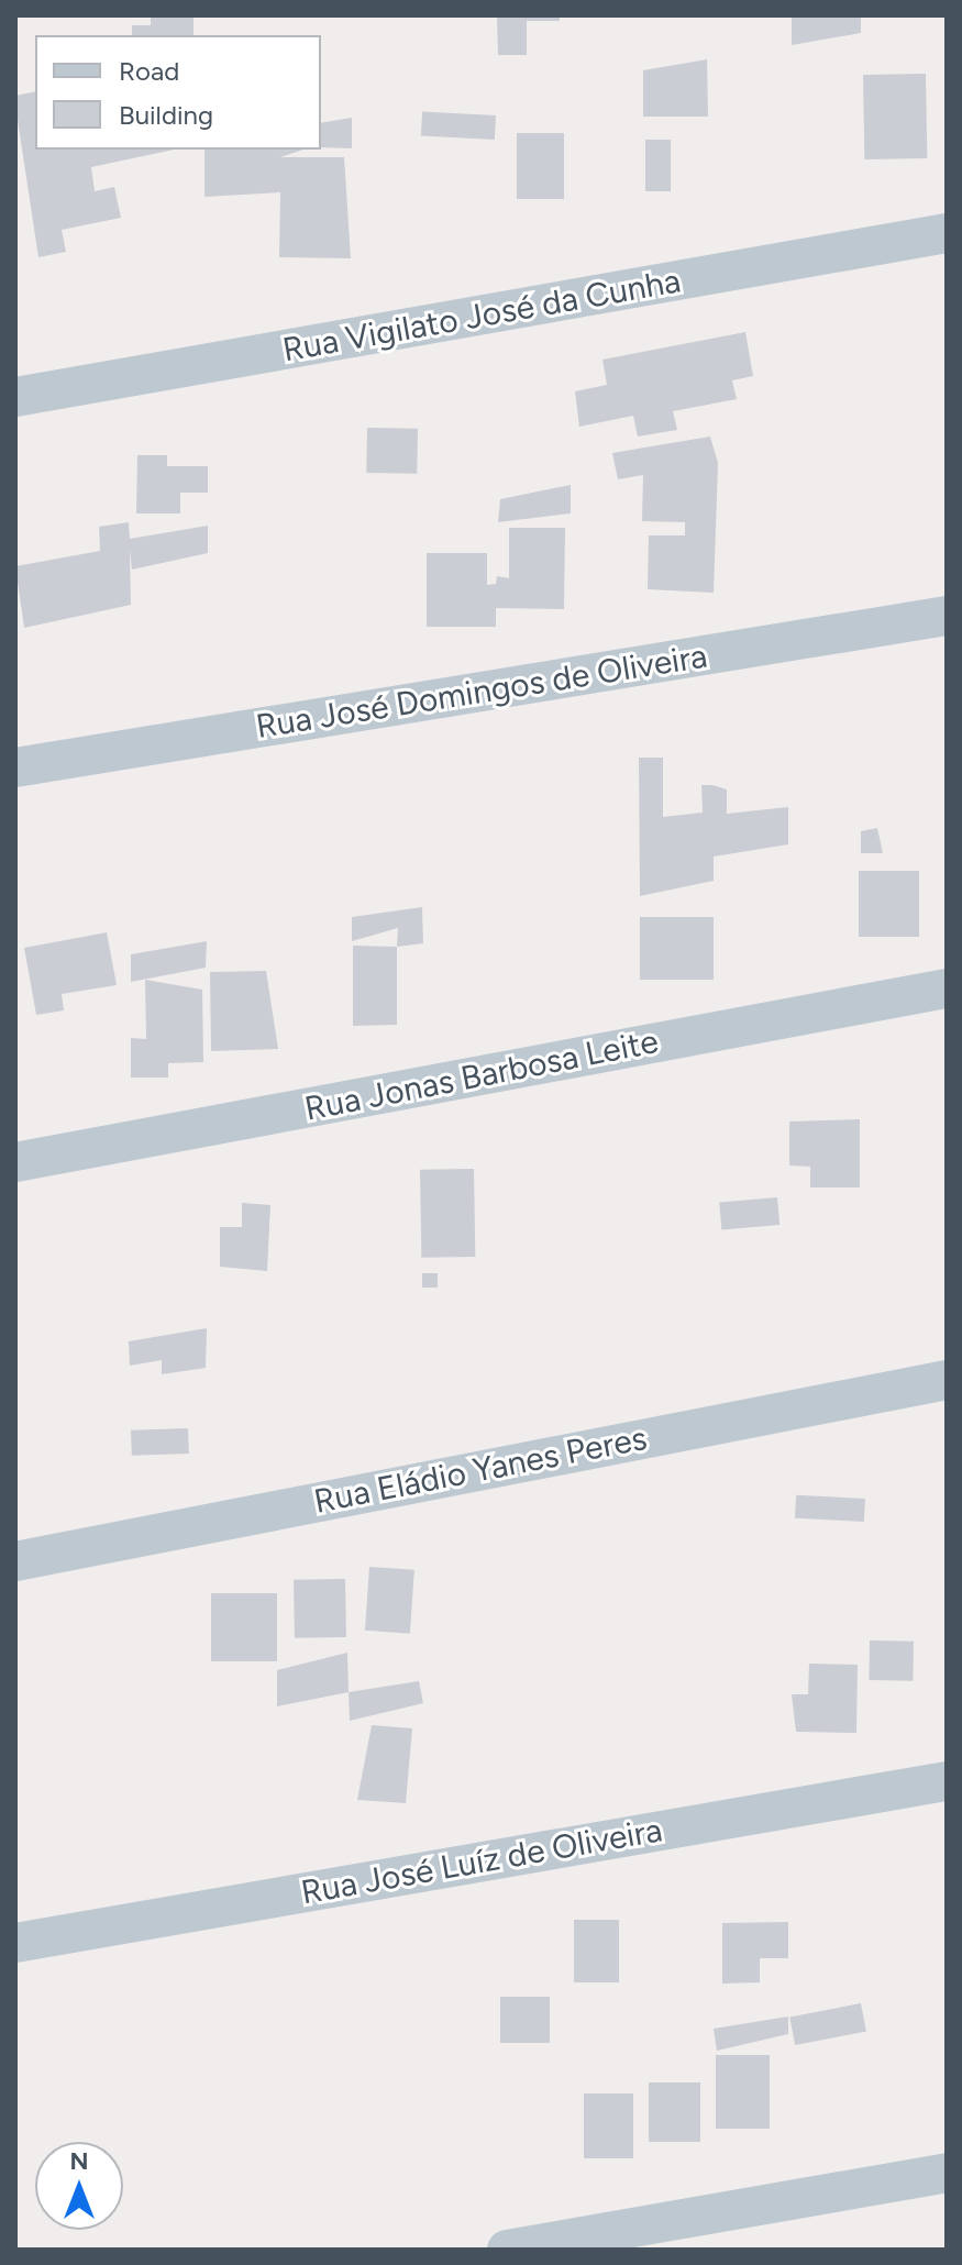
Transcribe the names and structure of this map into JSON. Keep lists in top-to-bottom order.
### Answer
{
  "streets": {
    "street": [
      "Rua Vigilato José da Cunha",
      "Rua José Domingos de Oliveira",
      "Rua Jonas Barbosa Leite",
      "Rua Eládio Yanes Peres",
      "Rua José Luíz de Oliveira"
    ]
  },
  "legend": ["Road", "Building"],
  "north": "top"
}
